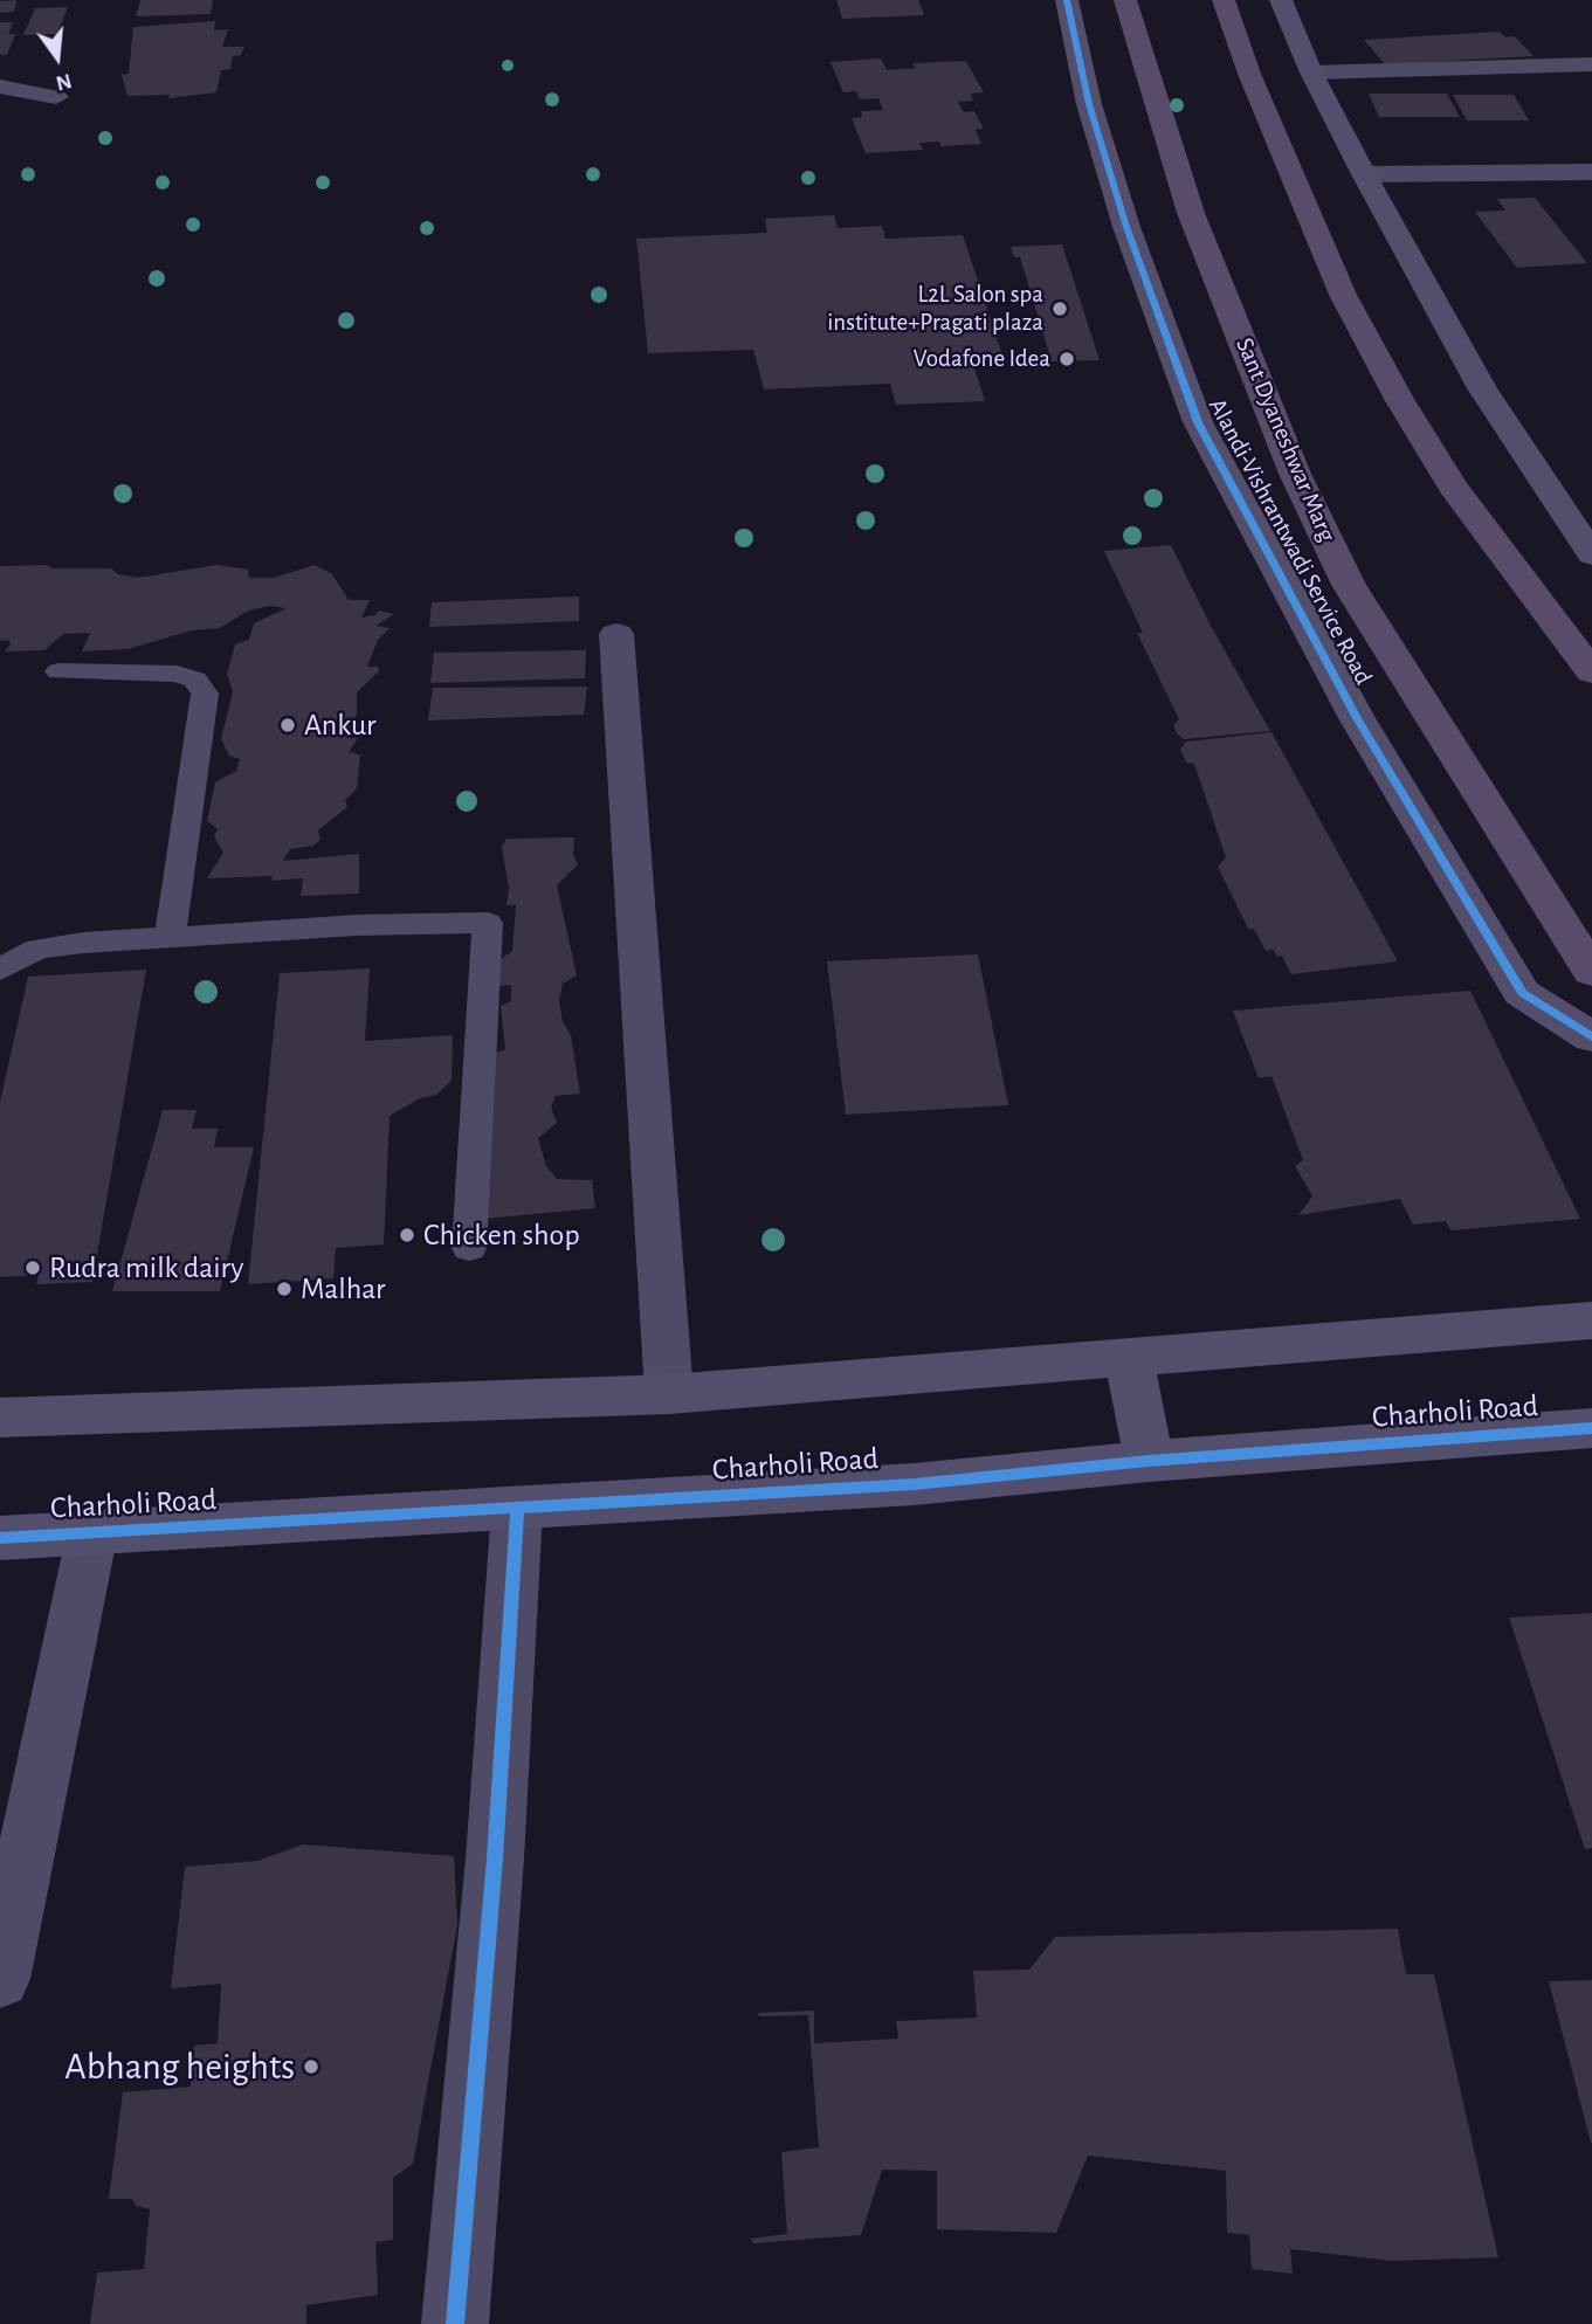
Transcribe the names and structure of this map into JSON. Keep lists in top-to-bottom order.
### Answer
{
  "streets": {
    "main road": ["Sant Dyaneshwar Marg"],
    "street": ["Alandi-Vishrantwadi Service Road", "Charholi Road"]
  },
  "places": [
    "L2L Salon spa institute+Pragati plaza",
    "Vodafone Idea",
    "Ankur",
    "Chicken shop",
    "Rudra milk dairy",
    "Malhar",
    "Abhang heights"
  ],
  "north": "bottom"
}
